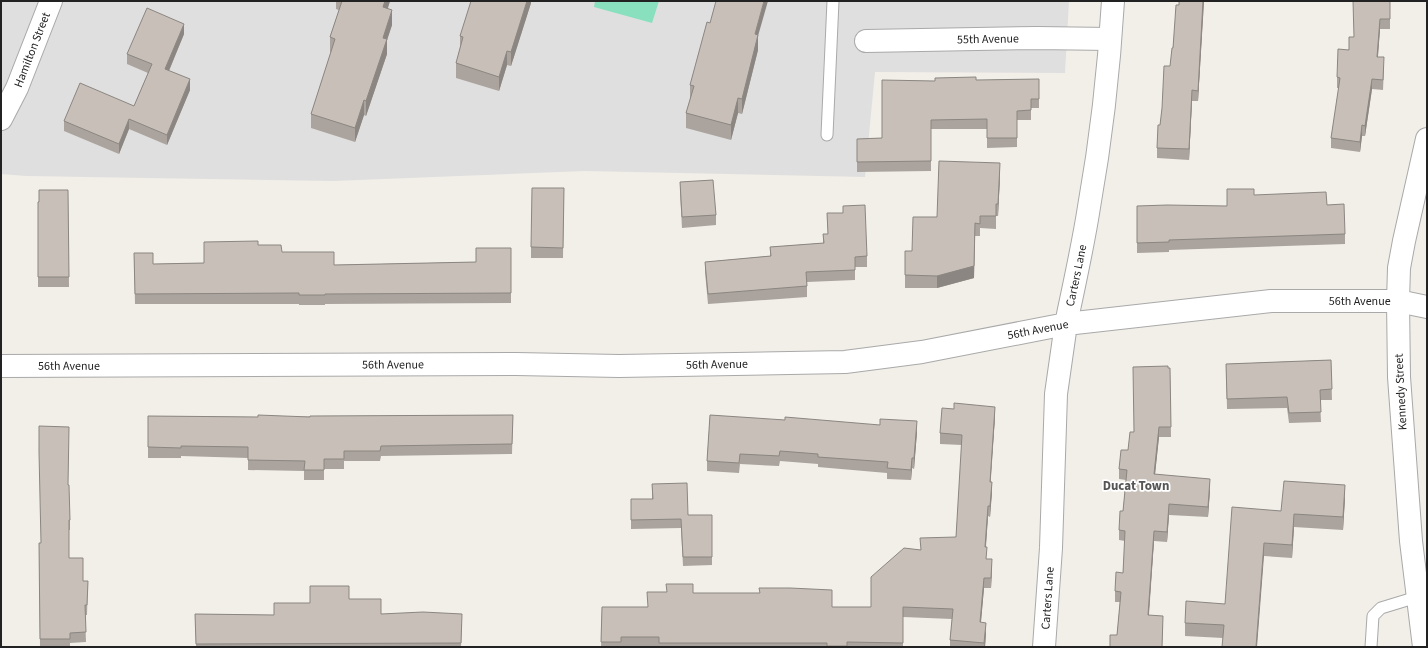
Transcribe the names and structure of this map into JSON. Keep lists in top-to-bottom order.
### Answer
{
  "streets": {
    "street": [
      "55th Avenue",
      "Hamilton Street",
      "Carters Lane",
      "56th Avenue",
      "Kennedy Street"
    ]
  },
  "crossings": [
    ["55th Avenue", "Carters Lane"],
    ["Carters Lane", "56th Avenue"],
    ["56th Avenue", "Kennedy Street"]
  ],
  "districts": ["Ducat Town"]
}
